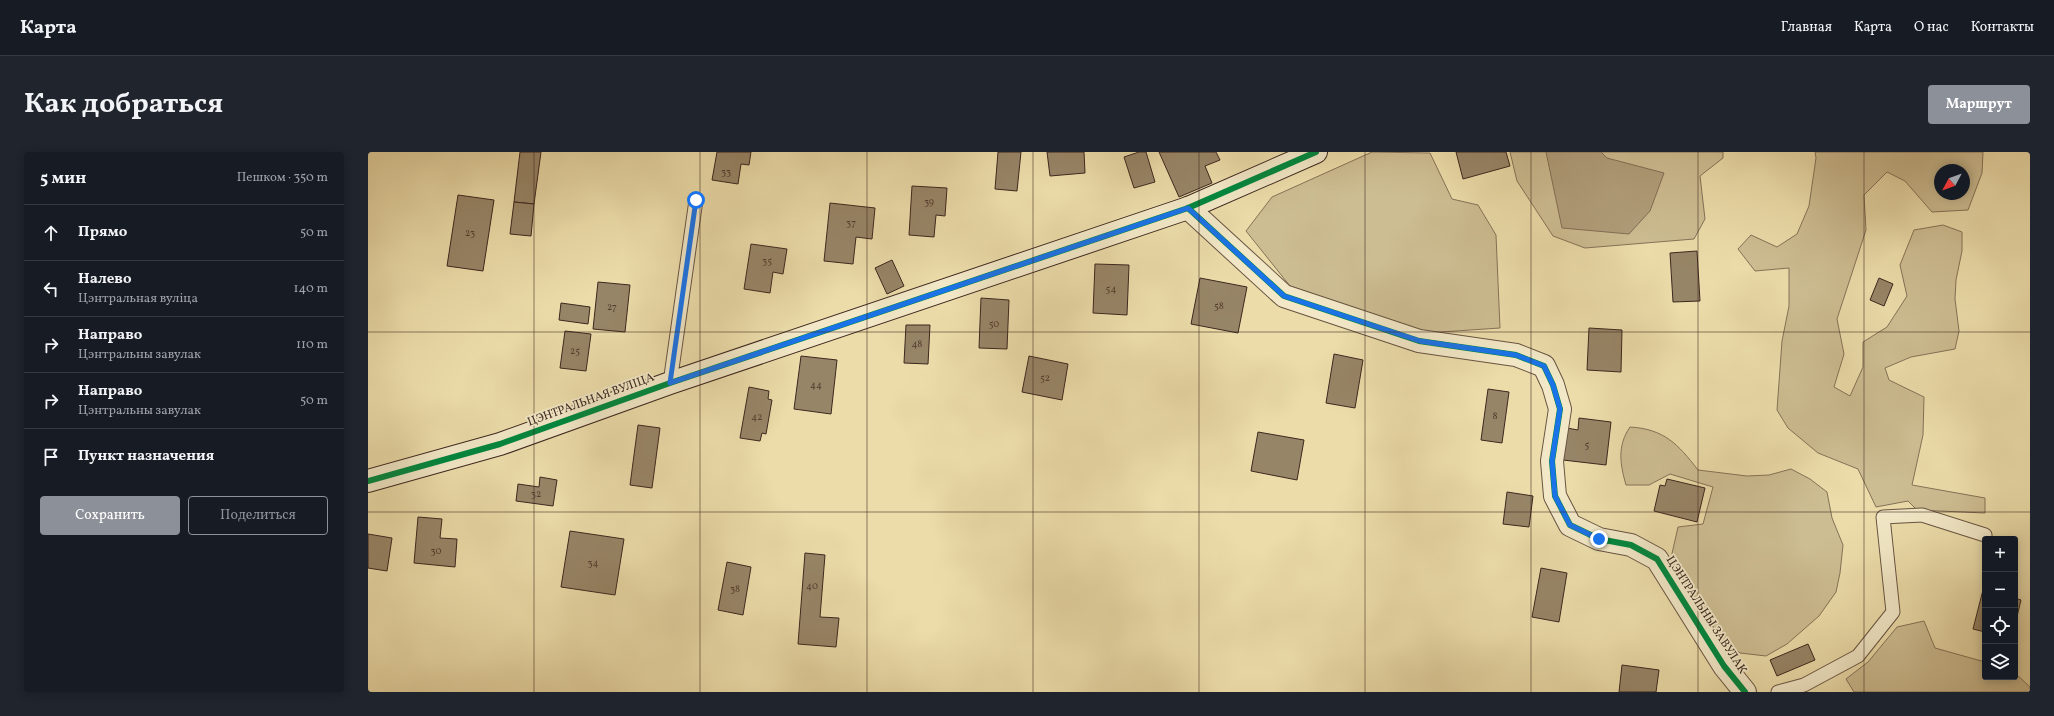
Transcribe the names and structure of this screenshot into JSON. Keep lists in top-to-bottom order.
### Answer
{
  "streets": {
    "street": ["ЦЭНТРАЛЬНАЯ ВУЛІЦА", "ЦЭНТРАЛЬНЫ ЗАВУЛАК"]
  },
  "crossings": [
    ["ЦЭНТРАЛЬНАЯ ВУЛІЦА", "ЦЭНТРАЛЬНЫ ЗАВУЛАК"]
  ],
  "house_numbers": [
    "33",
    "39",
    "37",
    "23",
    "35",
    "54",
    "58",
    "27",
    "50",
    "48",
    "25",
    "52",
    "44",
    "8",
    "42",
    "5",
    "32",
    "30",
    "34",
    "40",
    "38"
  ],
  "north": "bottom left",
  "page": {
    "header": "Карта",
    "nav": [
      "Главная",
      "Карта",
      "О нас",
      "Контакты"
    ],
    "title": "Как добраться",
    "buttons": [
      "Маршрут",
      ["Сохранить", "Поделиться"]
    ],
    "heading": ["5 мин", "Пешком · 350 m"],
    "list": [
      ["Прямо", "50 m"],
      ["Налево", "Цэнтральная вуліца", "140 m"],
      ["Направо", "Цэнтральны завулак", "110 m"],
      ["Направо", "Цэнтральны завулак", "50 m"],
      "Пункт назначения"
    ],
    "map_buttons": ["+", "−"]
  }
}
